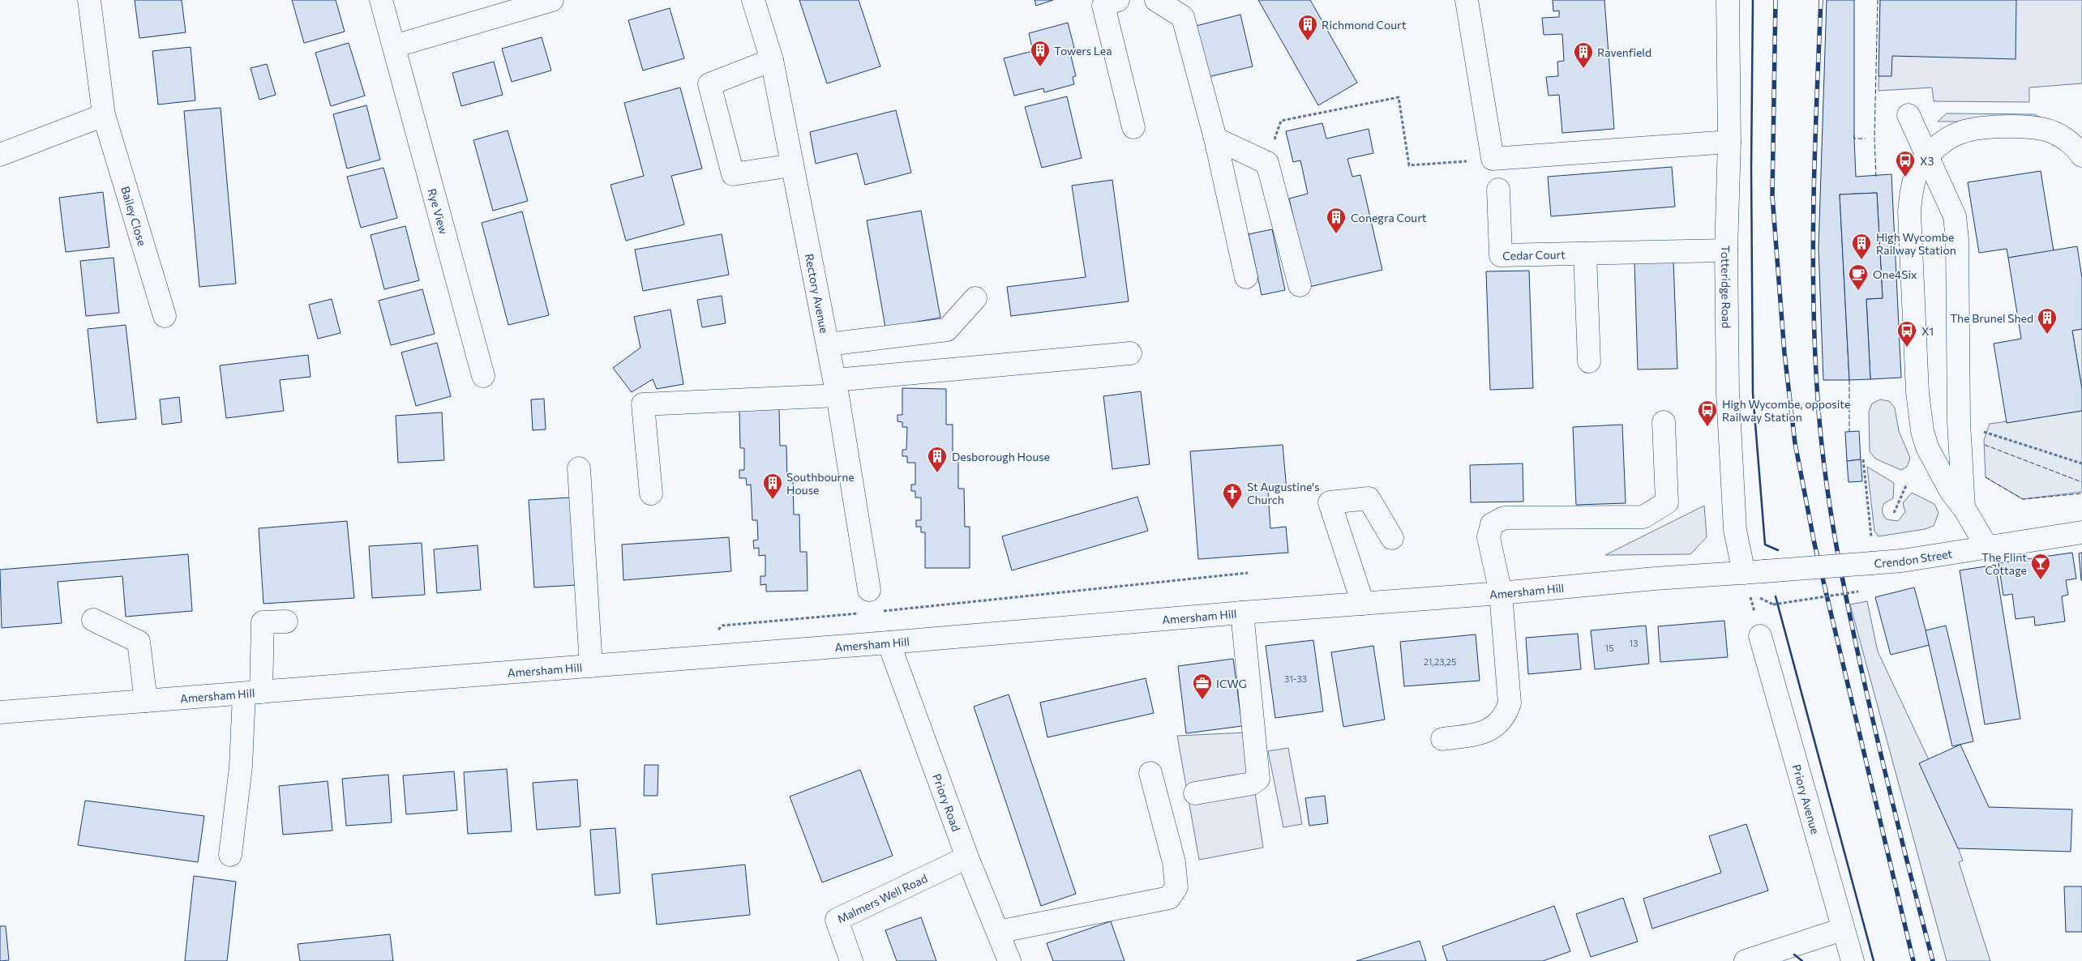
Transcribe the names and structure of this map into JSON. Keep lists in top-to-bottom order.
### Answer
{
  "streets": {
    "street": [
      "Rye View",
      "Bailey Close",
      "Cedar Court",
      "Totteridge Road",
      "Rectory Avenue",
      "Crendon Street",
      "Amersham Hill",
      "Priory Avenue",
      "Priory Road",
      "Malmers Well Road"
    ]
  },
  "crossings": [
    ["Cedar Court", "Totteridge Road"],
    ["Totteridge Road", "Crendon Street"],
    ["Totteridge Road", "Amersham Hill"],
    ["Crendon Street", "Amersham Hill"],
    ["Amersham Hill", "Priory Road"],
    ["Priory Road", "Malmers Well Road"]
  ],
  "places": {
    "building": [
      "Richmond Court",
      "Towers Lea",
      "Ravenfield",
      "Conegra Court",
      "High Wycombe Railway Station",
      "The Brunel Shed",
      "Desborough House",
      "Southbourne House"
    ],
    "bus stop": ["X3", "X1", "High Wycombe, opposite Railway Station"],
    "cafe": ["One4Six"],
    "church": ["St Augustine's Church"],
    "bar": ["The Flint Cottage"],
    "office": ["ICWG"]
  },
  "house_numbers": [
    "13",
    "15",
    "21,23,25",
    "31-33"
  ]
}
